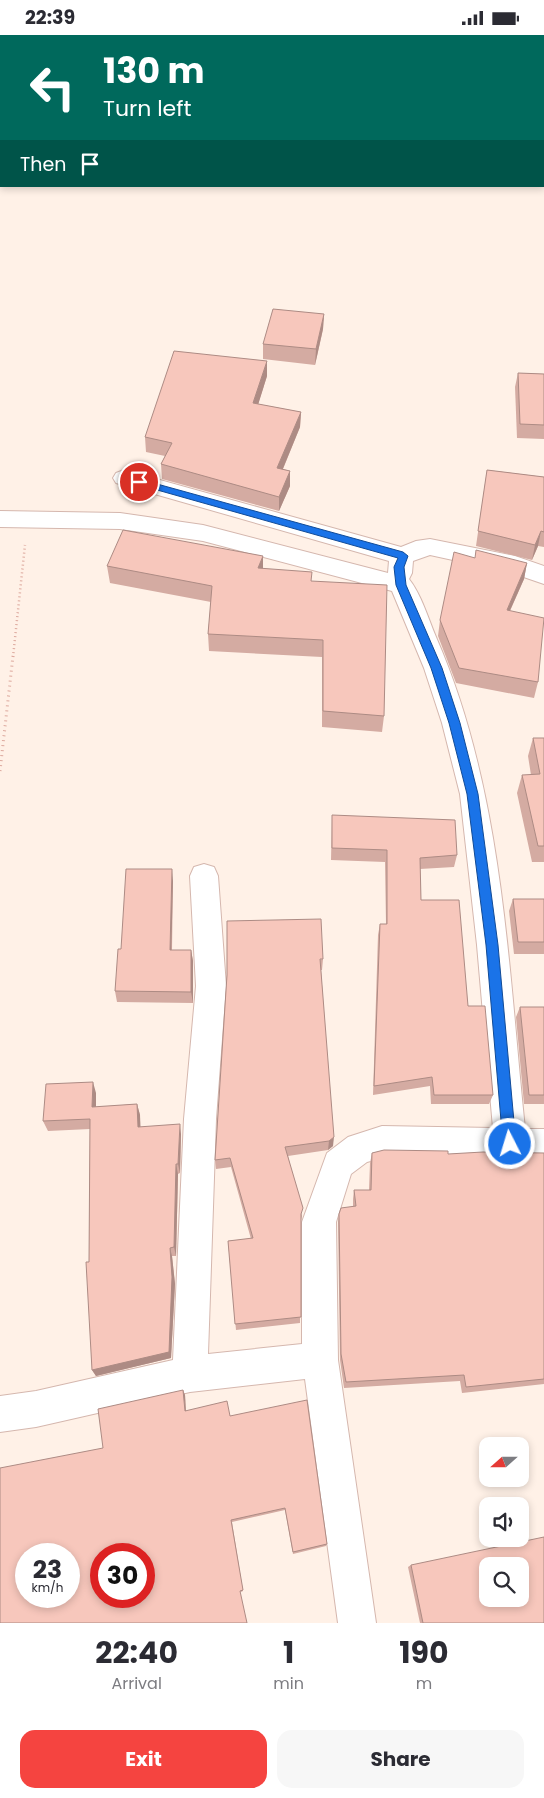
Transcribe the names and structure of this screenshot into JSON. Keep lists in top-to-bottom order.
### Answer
{
  "north": "left",
  "page": {
    "status": "22:39",
    "turn": ["130 m", "Turn left"],
    "then": "Then",
    "speed": "23 km/h",
    "limit": "30",
    "eta": [
      "22:40",
      "Arrival",
      "1",
      "min",
      "190",
      "m"
    ],
    "buttons": ["Exit", "Share"]
  }
}
